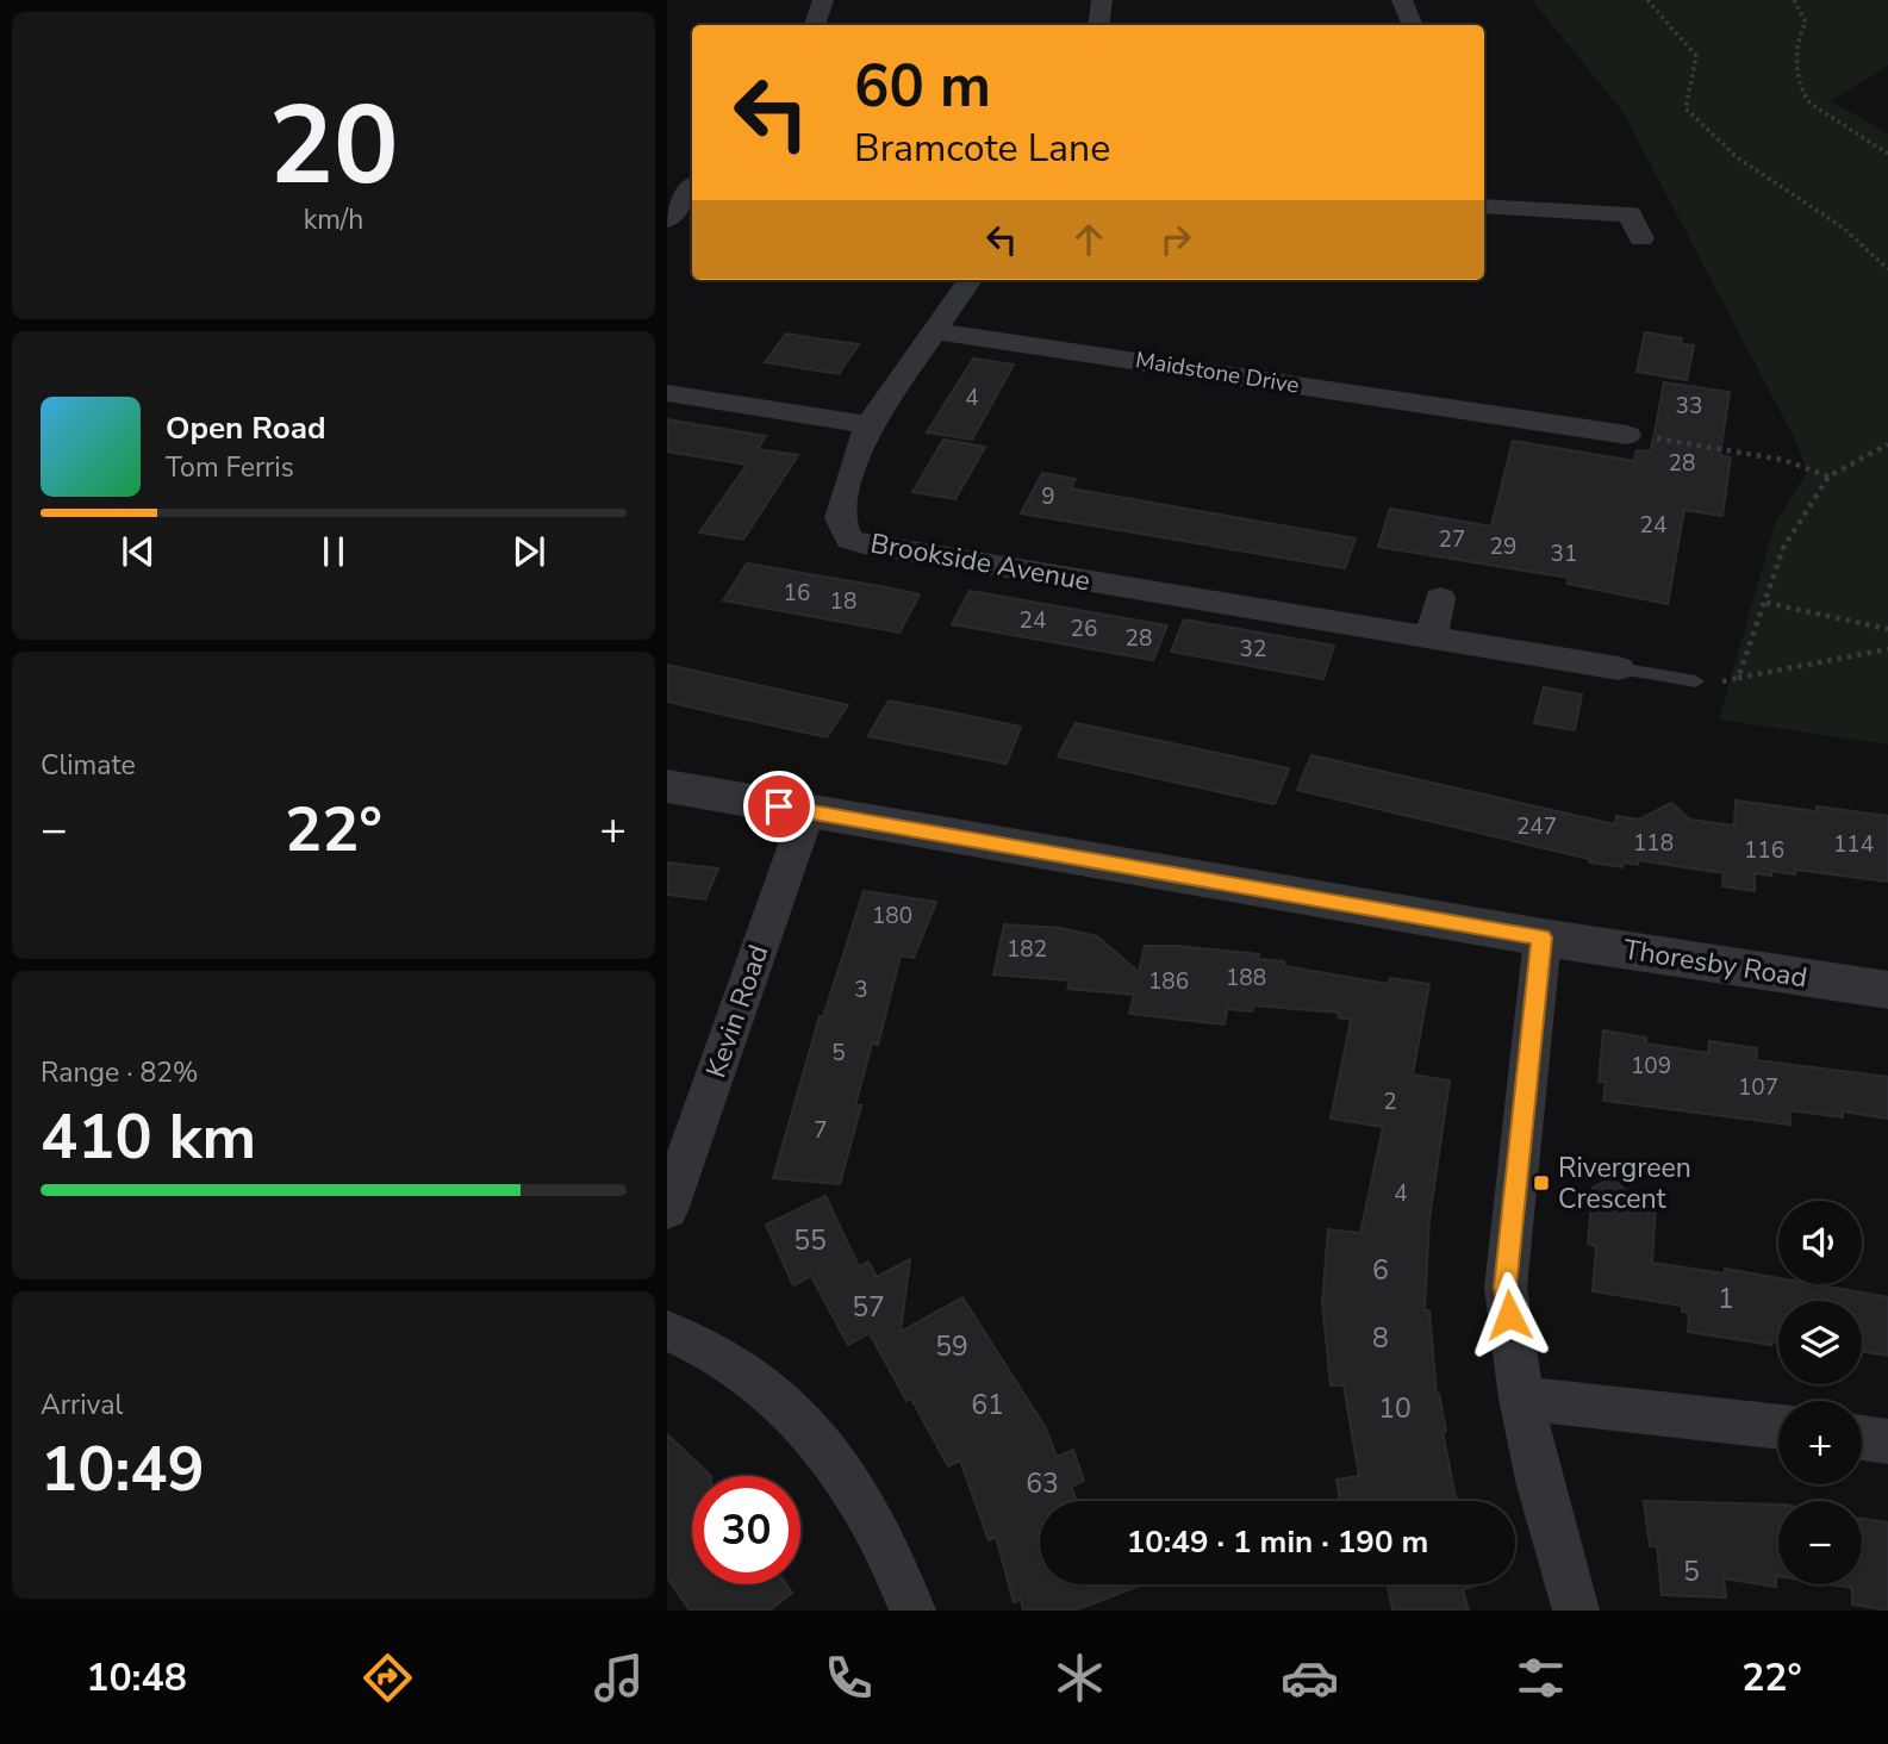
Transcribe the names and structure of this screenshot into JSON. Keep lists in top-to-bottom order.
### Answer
{
  "streets": {
    "street": [
      "Maidstone Drive",
      "Brookside Avenue",
      "Thoresby Road",
      "Kevin Road"
    ]
  },
  "crossings": [
    ["Thoresby Road", "Kevin Road"]
  ],
  "places": {
    "transit": ["Rivergreen Crescent"]
  },
  "house_numbers": [
    "4",
    "33",
    "28",
    "9",
    "24",
    "27",
    "29",
    "31",
    "16",
    "18",
    "24",
    "26",
    "28",
    "32",
    "247",
    "118",
    "114",
    "116",
    "180",
    "182",
    "188",
    "186",
    "3",
    "5",
    "109",
    "107",
    "2",
    "7",
    "4",
    "55",
    "6",
    "1",
    "57",
    "8",
    "59",
    "61",
    "10",
    "63",
    "5"
  ],
  "page": {
    "tile": [
      ["20", "km/h"],
      "Climate",
      ["Range · 82%", "410 km"],
      ["Arrival", "10:49"]
    ],
    "turn": ["60 m", "Bramcote Lane"],
    "song": ["Open Road", "Tom Ferris"],
    "heat": ["−", "22°", "+"],
    "map_buttons": ["+", "−"],
    "limit": "30",
    "trip": "10:49 · 1 min · 190 m",
    "tabs": ["10:48", "22°"]
  }
}
